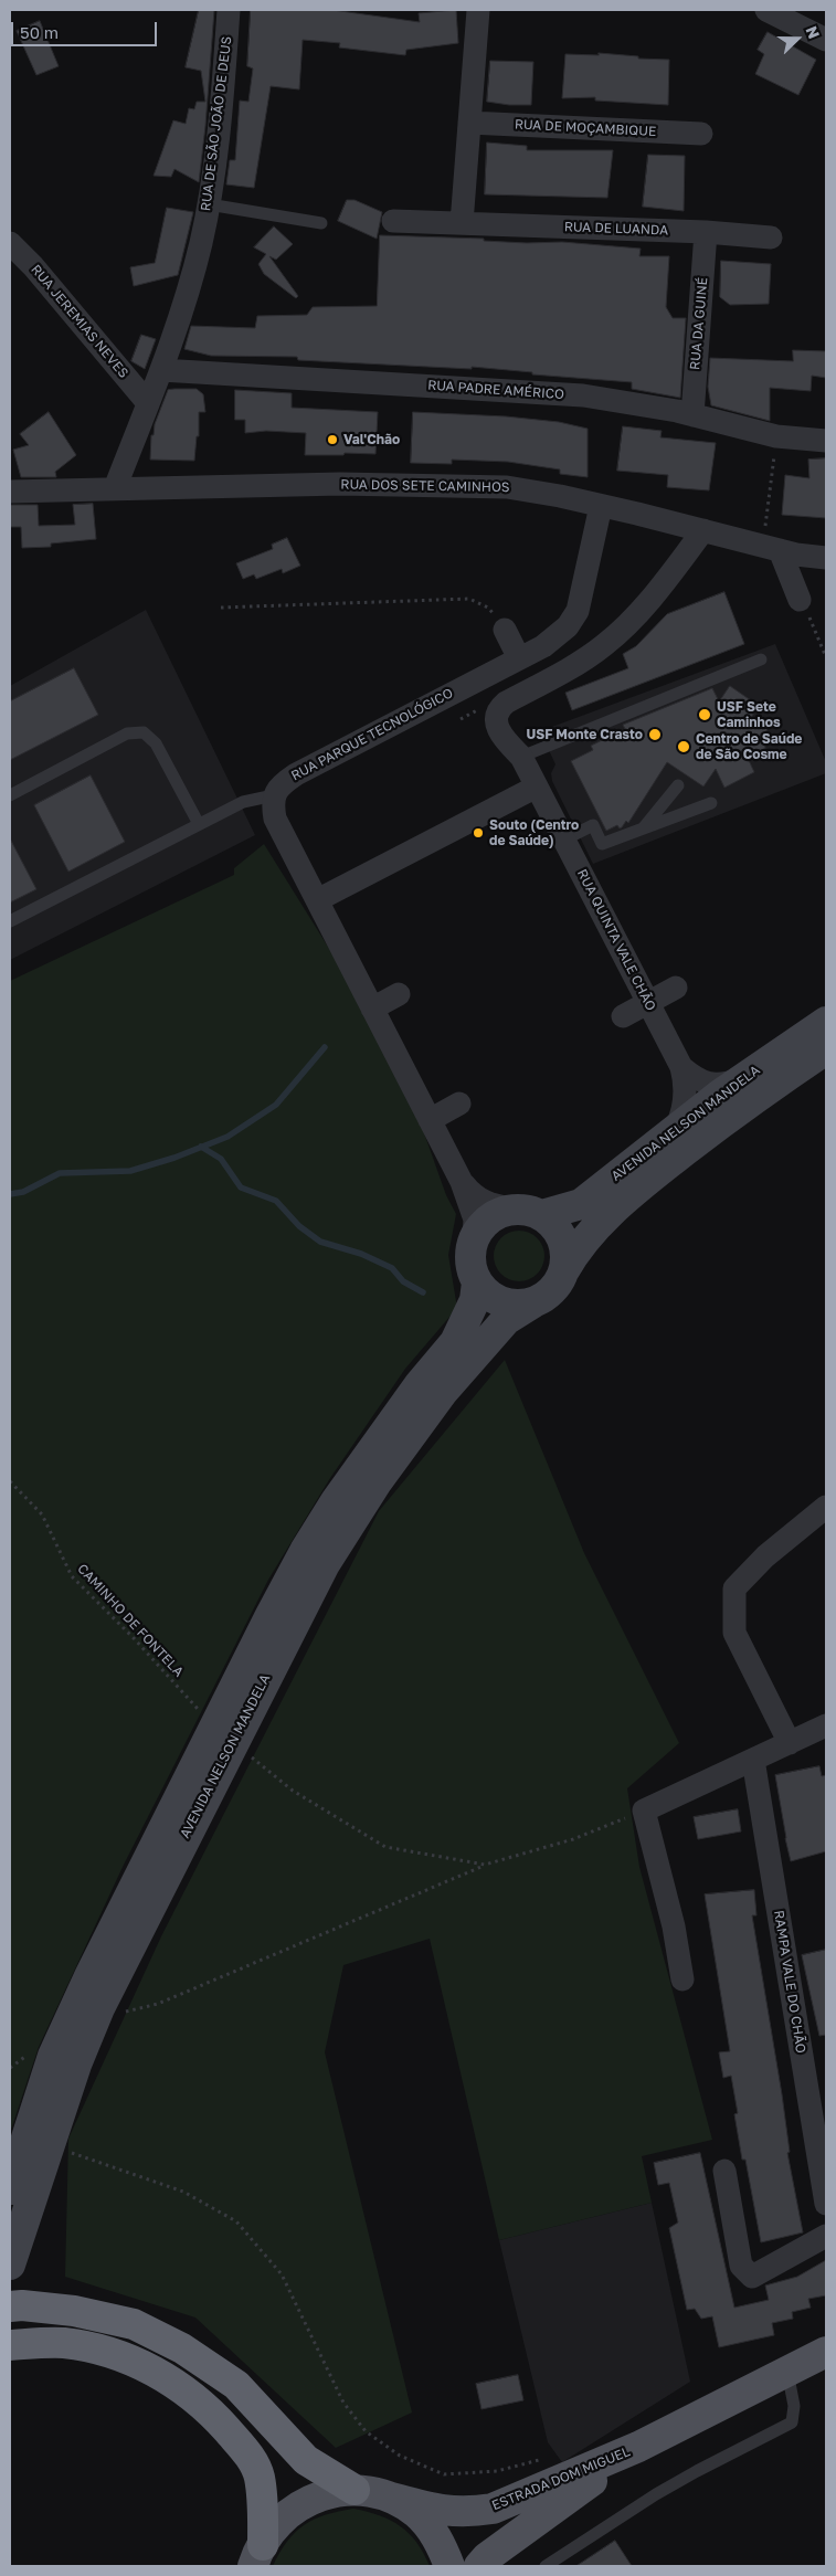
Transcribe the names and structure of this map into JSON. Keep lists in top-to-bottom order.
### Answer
{
  "streets": {
    "main road": ["AVENIDA NELSON MANDELA", "ESTRADA DOM MIGUEL"],
    "street": [
      "RUA DE SÃO JOÃO DE DEUS",
      "RUA DE MOÇAMBIQUE",
      "RUA DE LUANDA",
      "RUA JEREMIAS NEVES",
      "RUA DA GUINÉ",
      "RUA PADRE AMÉRICO",
      "RUA DOS SETE CAMINHOS",
      "RUA PARQUE TECNOLÓGICO",
      "RUA QUINTA VALE CHÃO",
      "RAMPA VALE DO CHÃO"
    ],
    "path": ["CAMINHO DE FONTELA"]
  },
  "crossings": [
    ["RUA DE SÃO JOÃO DE DEUS", "RUA JEREMIAS NEVES"],
    ["RUA DE SÃO JOÃO DE DEUS", "RUA PADRE AMÉRICO"],
    ["RUA DE SÃO JOÃO DE DEUS", "RUA DOS SETE CAMINHOS"],
    ["RUA DE LUANDA", "RUA DA GUINÉ"],
    ["RUA DA GUINÉ", "RUA PADRE AMÉRICO"],
    ["RUA DOS SETE CAMINHOS", "RUA PARQUE TECNOLÓGICO"],
    ["RUA DOS SETE CAMINHOS", "RUA QUINTA VALE CHÃO"],
    ["RUA QUINTA VALE CHÃO", "AVENIDA NELSON MANDELA"]
  ],
  "places": [
    "Val'Chão",
    "USF Sete Caminhos",
    "USF Monte Crasto",
    "Centro de Saúde de São Cosme",
    "Souto (Centro de Saúde)"
  ],
  "scale_bar": "50 m",
  "north": "right"
}
